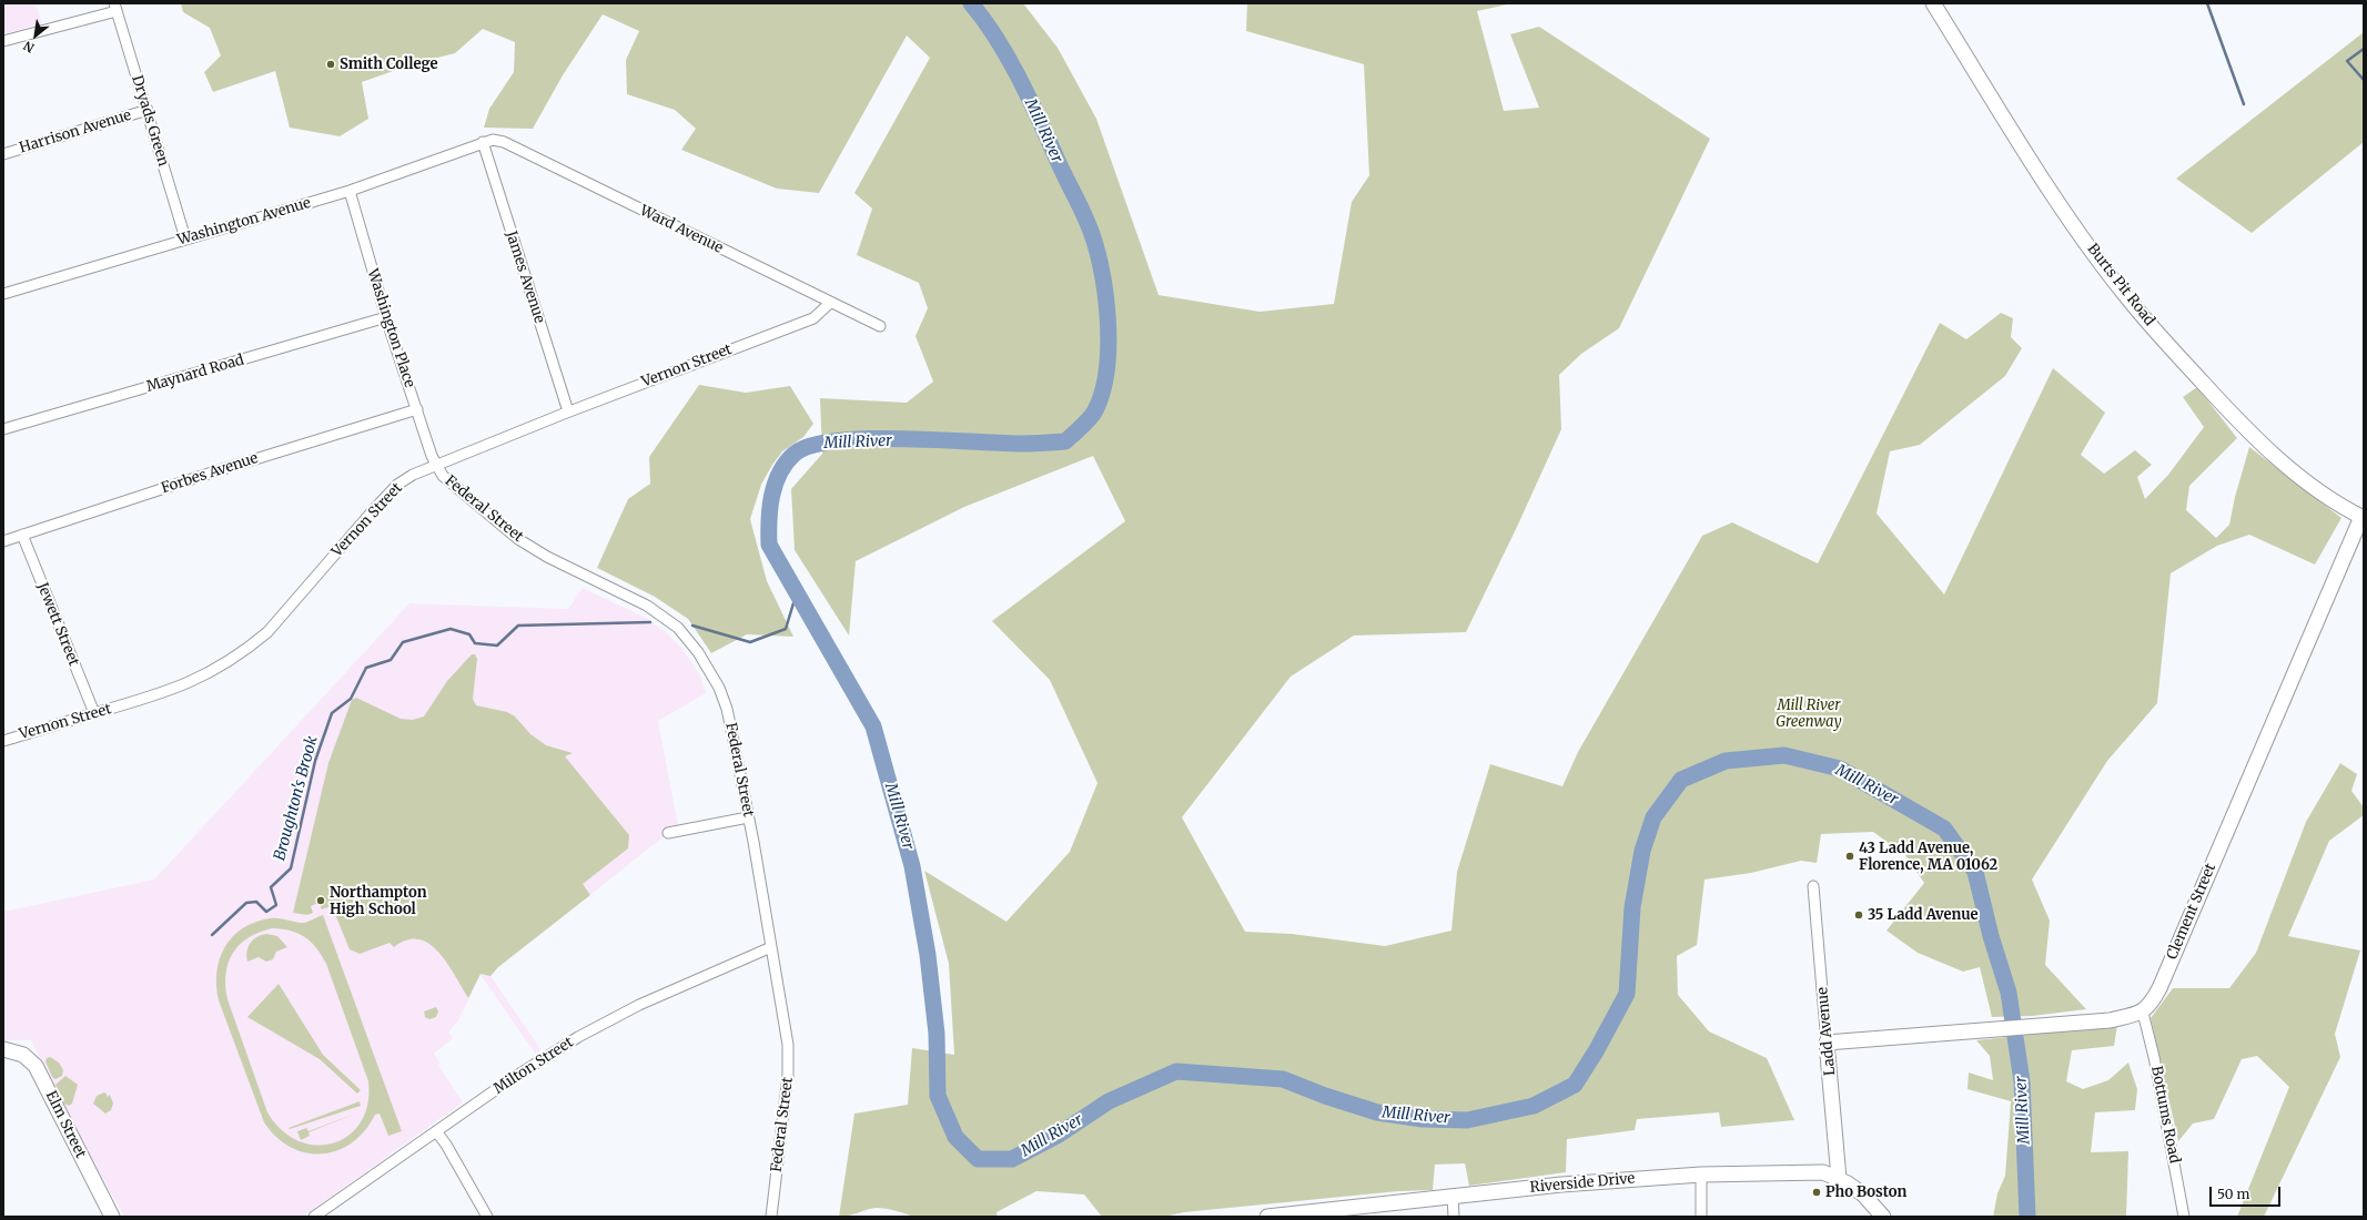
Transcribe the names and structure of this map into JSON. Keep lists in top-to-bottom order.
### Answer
{
  "streets": {
    "street": [
      "Dryads Green",
      "Harrison Avenue",
      "Washington Avenue",
      "Ward Avenue",
      "James Avenue",
      "Burts Pit Road",
      "Washington Place",
      "Vernon Street",
      "Maynard Road",
      "Forbes Avenue",
      "Federal Street",
      "Jewett Street",
      "Clement Street",
      "Ladd Avenue",
      "Milton Street",
      "Bottums Road",
      "Elm Street",
      "Riverside Drive"
    ]
  },
  "crossings": [
    ["Dryads Green", "Harrison Avenue"],
    ["Dryads Green", "Washington Avenue"],
    ["Washington Avenue", "Ward Avenue"],
    ["Washington Avenue", "James Avenue"],
    ["Washington Avenue", "Washington Place"],
    ["Ward Avenue", "James Avenue"],
    ["Ward Avenue", "Vernon Street"],
    ["James Avenue", "Vernon Street"],
    ["Burts Pit Road", "Clement Street"],
    ["Washington Place", "Vernon Street"],
    ["Washington Place", "Maynard Road"],
    ["Washington Place", "Forbes Avenue"],
    ["Washington Place", "Federal Street"],
    ["Vernon Street", "Federal Street"],
    ["Vernon Street", "Jewett Street"],
    ["Forbes Avenue", "Jewett Street"],
    ["Federal Street", "Milton Street"],
    ["Clement Street", "Bottums Road"],
    ["Ladd Avenue", "Riverside Drive"]
  ],
  "water": ["Mill River", "Broughton's Brook"],
  "parks": ["Mill River Greenway"],
  "places": [
    "Smith College",
    "43 Ladd Avenue, Florence, MA 01062",
    "Northampton High School",
    "35 Ladd Avenue",
    "Pho Boston"
  ],
  "scale_bar": "50 m",
  "north": "bottom left"
}
